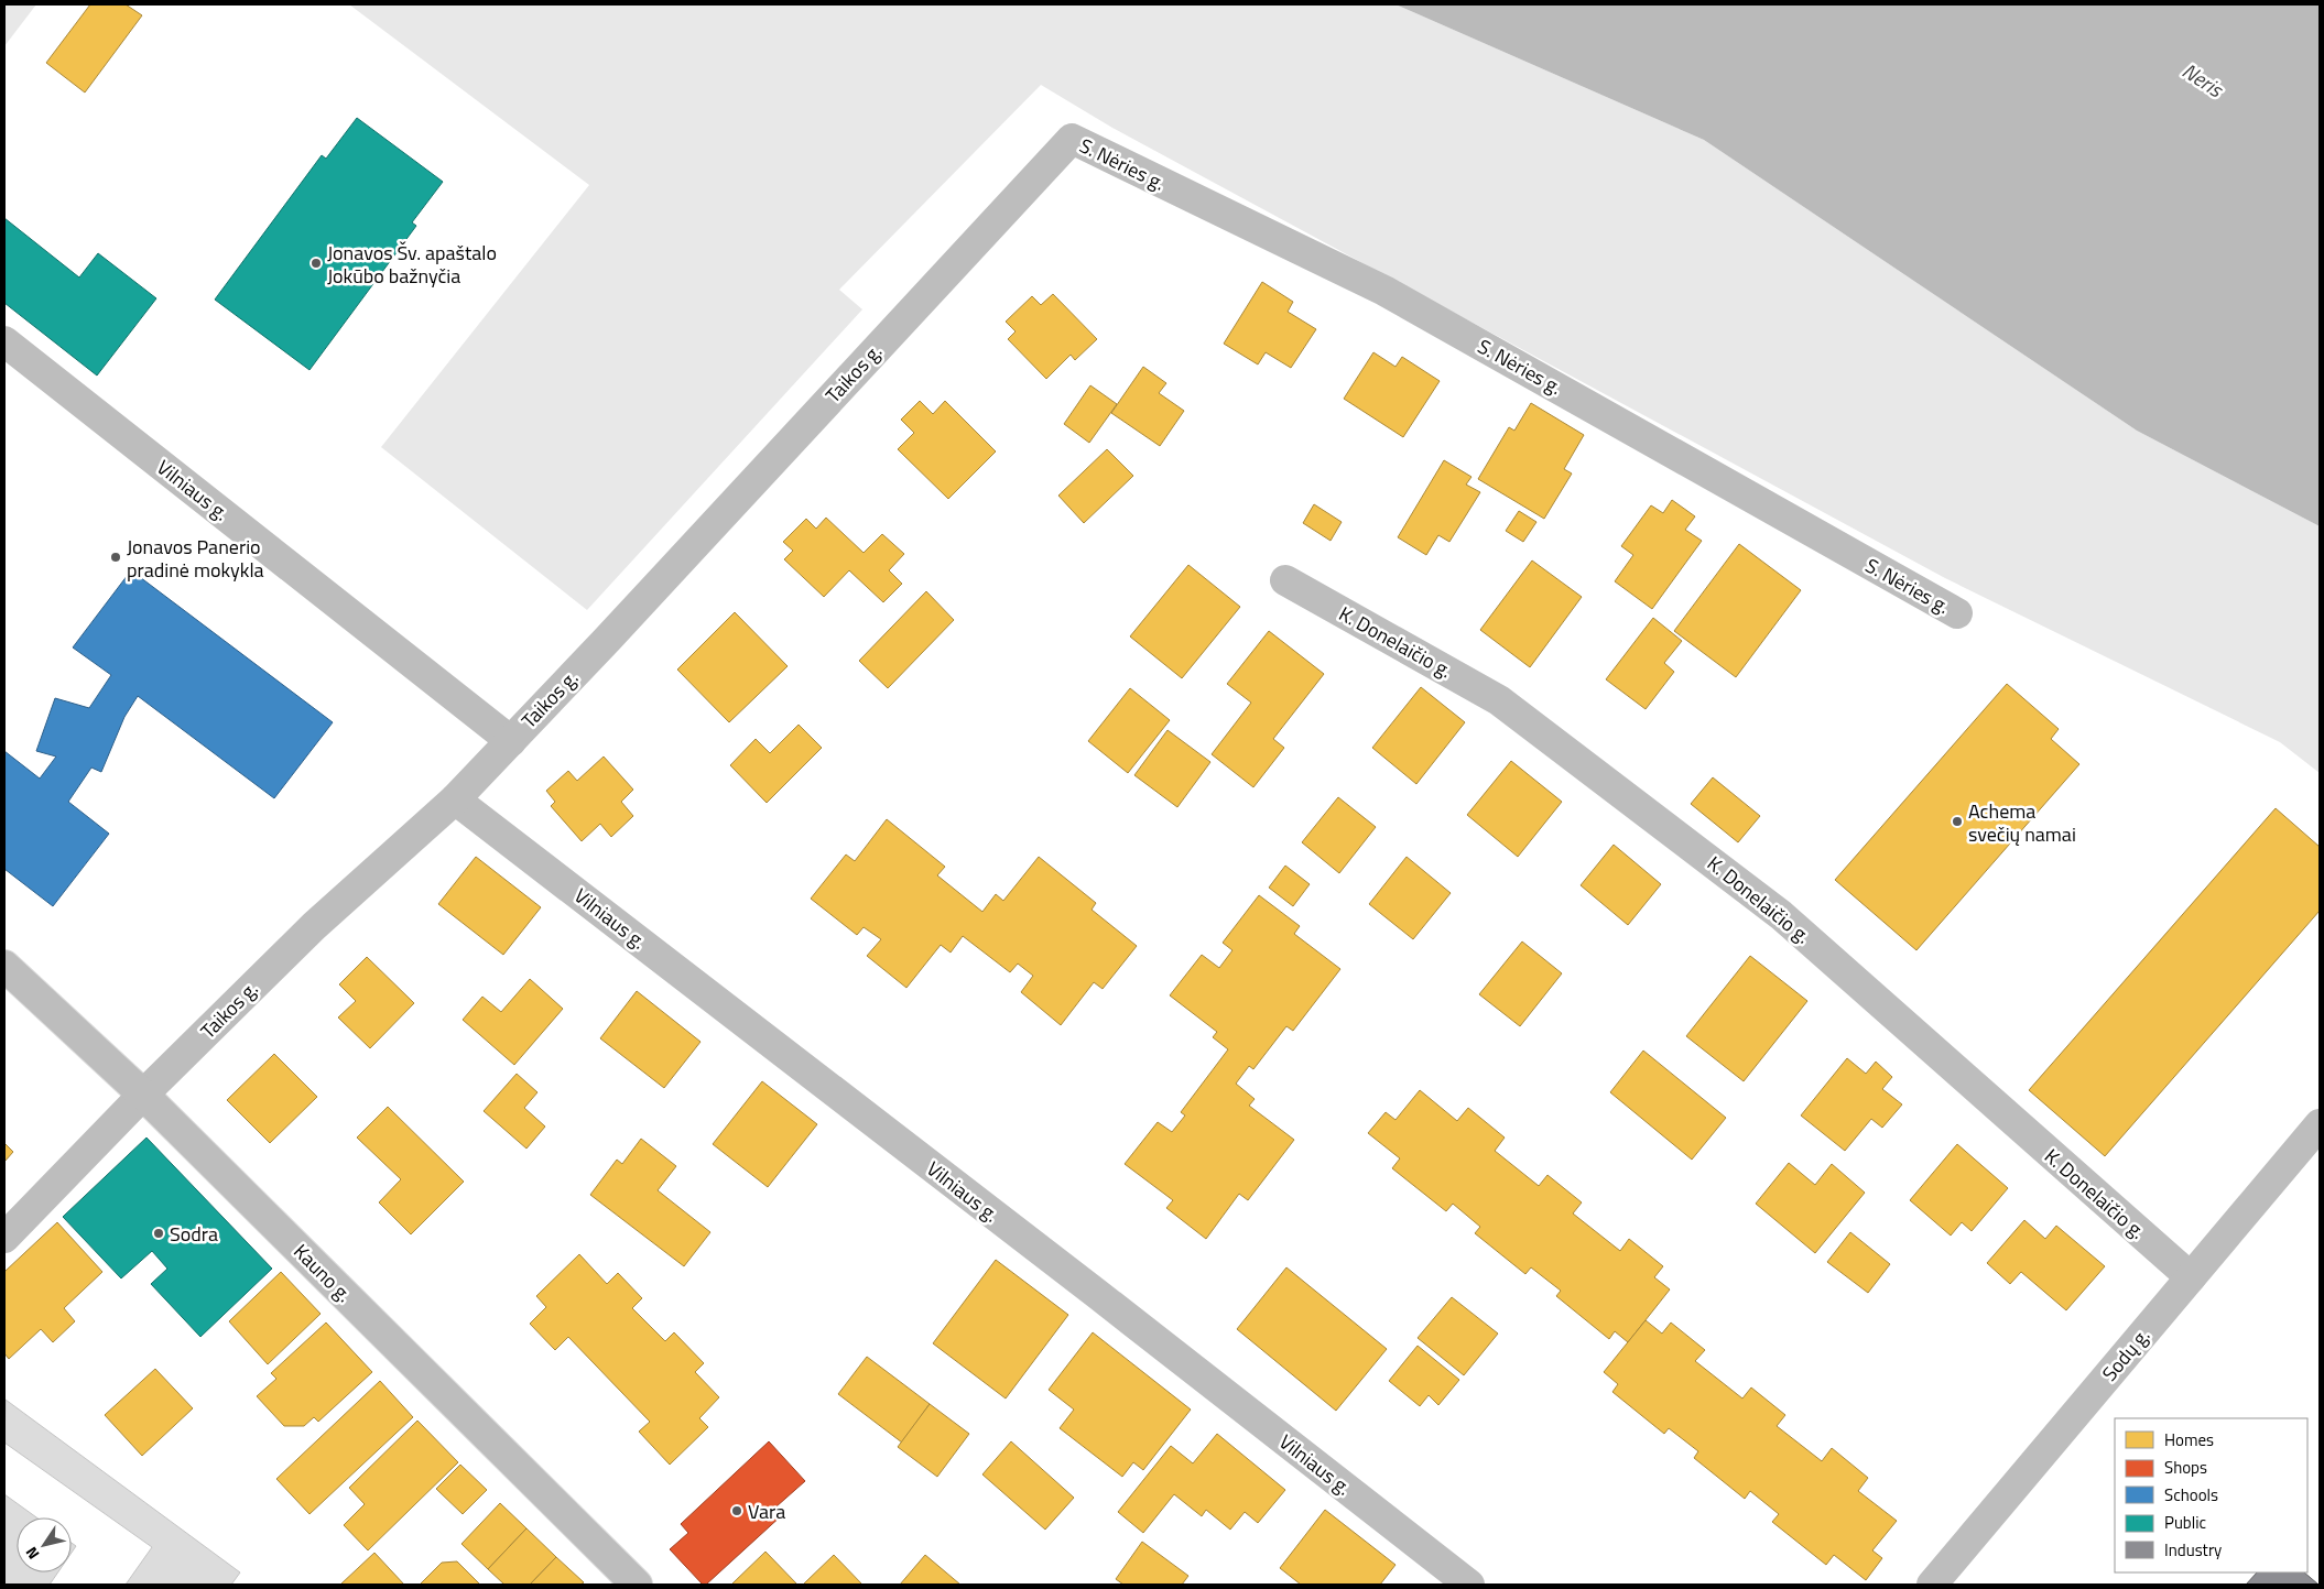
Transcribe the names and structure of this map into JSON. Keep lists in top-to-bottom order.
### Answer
{
  "streets": {
    "street": [
      "S. Nėries g.",
      "Taikos g.",
      "Vilniaus g.",
      "K. Donelaičio g.",
      "Kauno g.",
      "Sodų g."
    ]
  },
  "crossings": [
    ["S. Nėries g.", "Taikos g."],
    ["Taikos g.", "Vilniaus g."],
    ["Taikos g.", "Kauno g."],
    ["K. Donelaičio g.", "Sodų g."]
  ],
  "water": ["Neris"],
  "places": [
    "Jonavos Šv. apaštalo Jokūbo bažnyčia",
    "Jonavos Panerio pradinė mokykla",
    "Achema svečių namai",
    "Sodra",
    "Vara"
  ],
  "legend": [
    "Homes",
    "Shops",
    "Schools",
    "Public",
    "Industry"
  ],
  "north": "bottom left"
}
